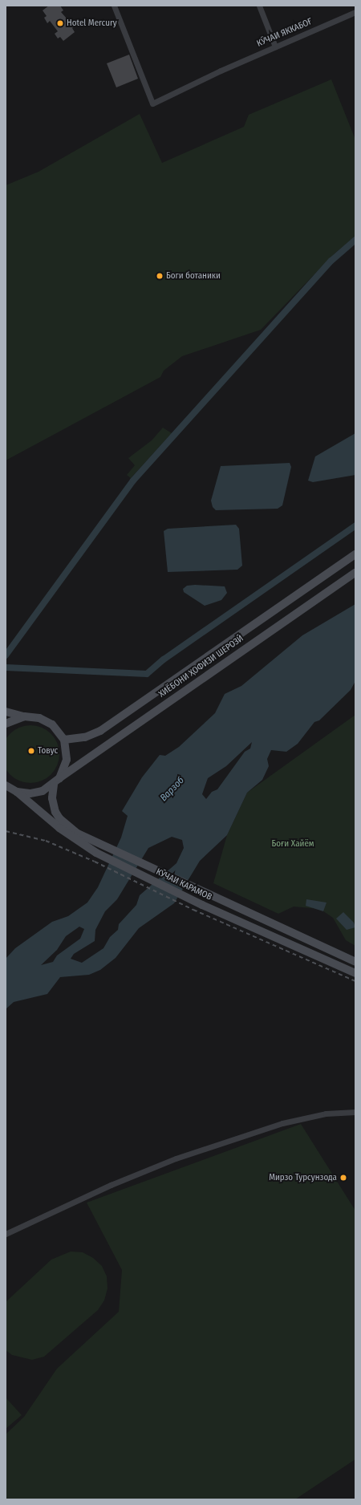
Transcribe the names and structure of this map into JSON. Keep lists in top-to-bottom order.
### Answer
{
  "streets": {
    "main road": ["ХИЁБОНИ ҲОФИЗИ ШЕРОЗӢ", "КӮЧАИ КАРАМОВ"],
    "street": ["КӮЧАИ ЯККАБОҒ"]
  },
  "crossings": [
    ["ХИЁБОНИ ҲОФИЗИ ШЕРОЗӢ", "КӮЧАИ КАРАМОВ"]
  ],
  "water": ["Варзоб"],
  "parks": ["Боғи Хайём"],
  "places": [
    "Hotel Mercury",
    "Боги ботаники",
    "Товус",
    "Мирзо Турсунзода"
  ]
}
